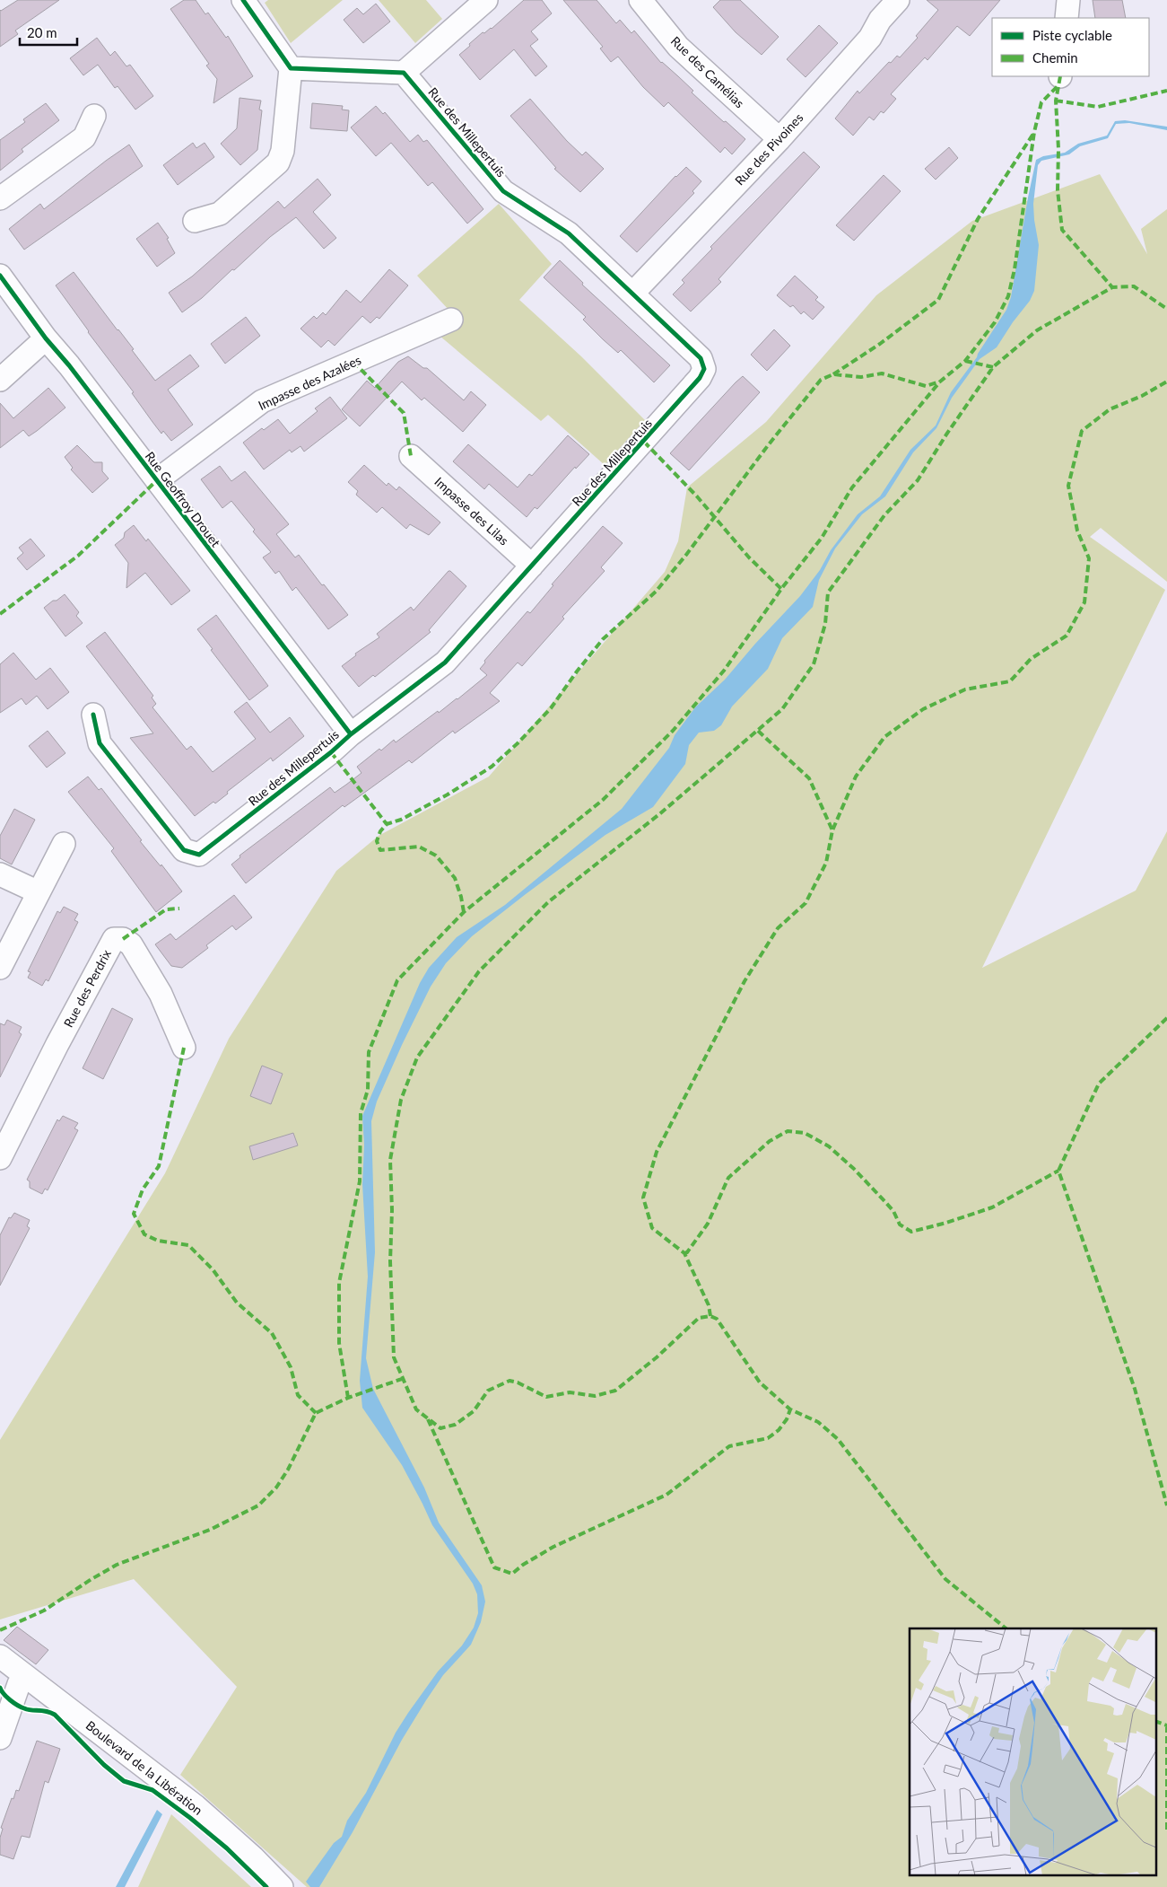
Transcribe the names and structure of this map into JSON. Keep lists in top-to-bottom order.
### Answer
{
  "streets": {
    "street": [
      "Rue des Camélias",
      "Rue des Millepertuis",
      "Rue des Pivoines",
      "Impasse des Azalées",
      "Rue Geoffroy Drouet",
      "Impasse des Lilas",
      "Rue des Perdrix",
      "Boulevard de la Libération"
    ]
  },
  "crossings": [
    ["Rue des Camélias", "Rue des Pivoines"],
    ["Rue des Millepertuis", "Rue des Pivoines"],
    ["Rue des Millepertuis", "Rue Geoffroy Drouet"],
    ["Rue des Millepertuis", "Impasse des Lilas"],
    ["Impasse des Azalées", "Rue Geoffroy Drouet"]
  ],
  "legend": ["Piste cyclable", "Chemin"],
  "scale_bar": "20 m"
}
